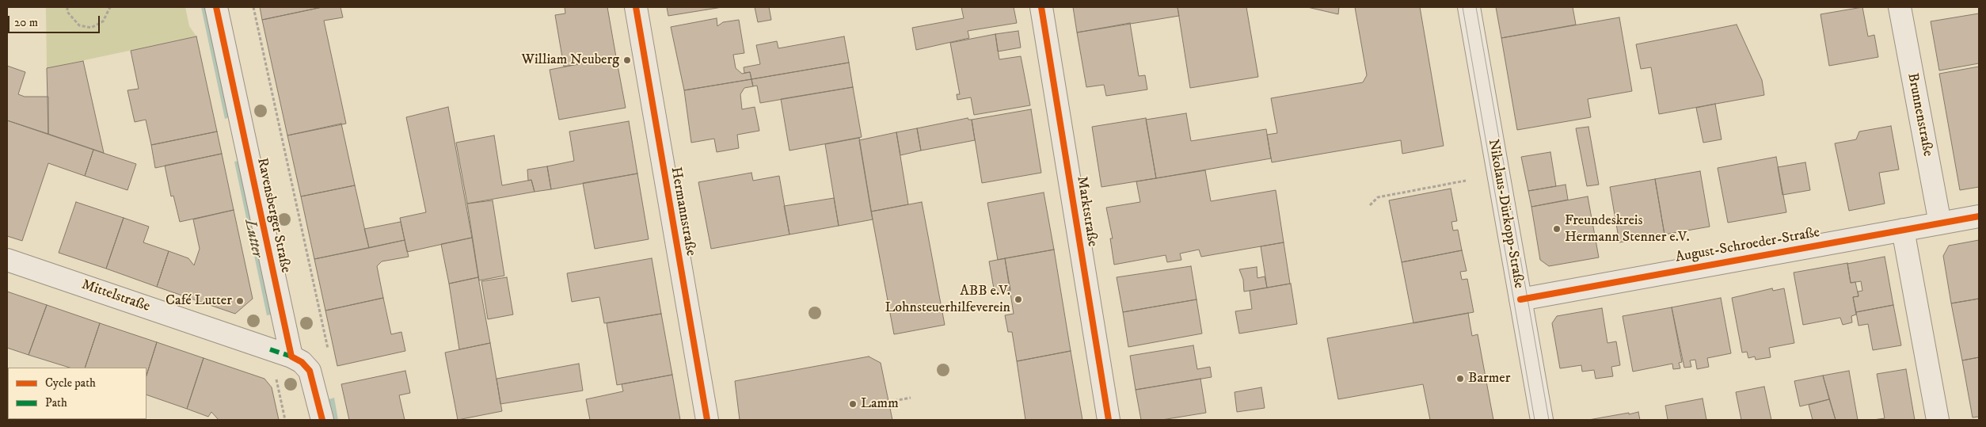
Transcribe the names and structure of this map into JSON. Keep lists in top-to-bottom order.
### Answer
{
  "streets": {
    "street": [
      "Brunnenstraße",
      "Hermannstraße",
      "Marktstraße",
      "Nikolaus-Dürkopp-Straße",
      "Ravensberger Straße",
      "August-Schroeder-Straße",
      "Mittelstraße"
    ]
  },
  "crossings": [
    ["Brunnenstraße", "August-Schroeder-Straße"],
    ["Nikolaus-Dürkopp-Straße", "August-Schroeder-Straße"],
    ["Ravensberger Straße", "Mittelstraße"]
  ],
  "water": ["Lutter"],
  "places": [
    "William Neuberg",
    "Freundeskreis Hermann Stenner e.V.",
    "ABB e.V. Lohnsteuerhilfeverein",
    "Café Lutter",
    "Barmer",
    "Lamm"
  ],
  "legend": ["Cycle path", "Path"],
  "scale_bar": "20 m"
}
